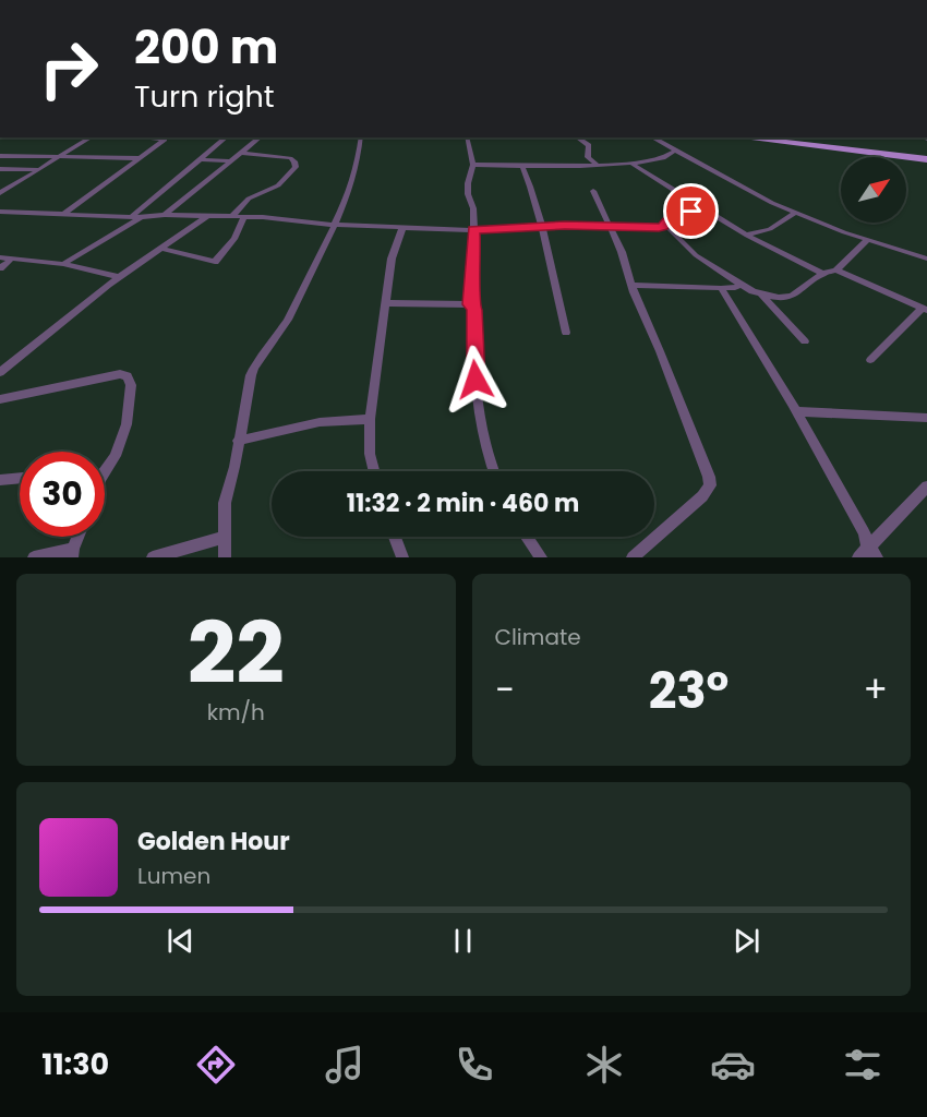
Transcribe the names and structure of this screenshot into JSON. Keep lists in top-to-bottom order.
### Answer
{
  "north": "top right",
  "page": {
    "turn": ["200 m", "Turn right"],
    "limit": "30",
    "trip": "11:32 · 2 min · 460 m",
    "tile": [
      ["22", "km/h"],
      "Climate"
    ],
    "heat": ["−", "23°", "+"],
    "song": ["Golden Hour", "Lumen"],
    "tabs": "11:30"
  }
}
